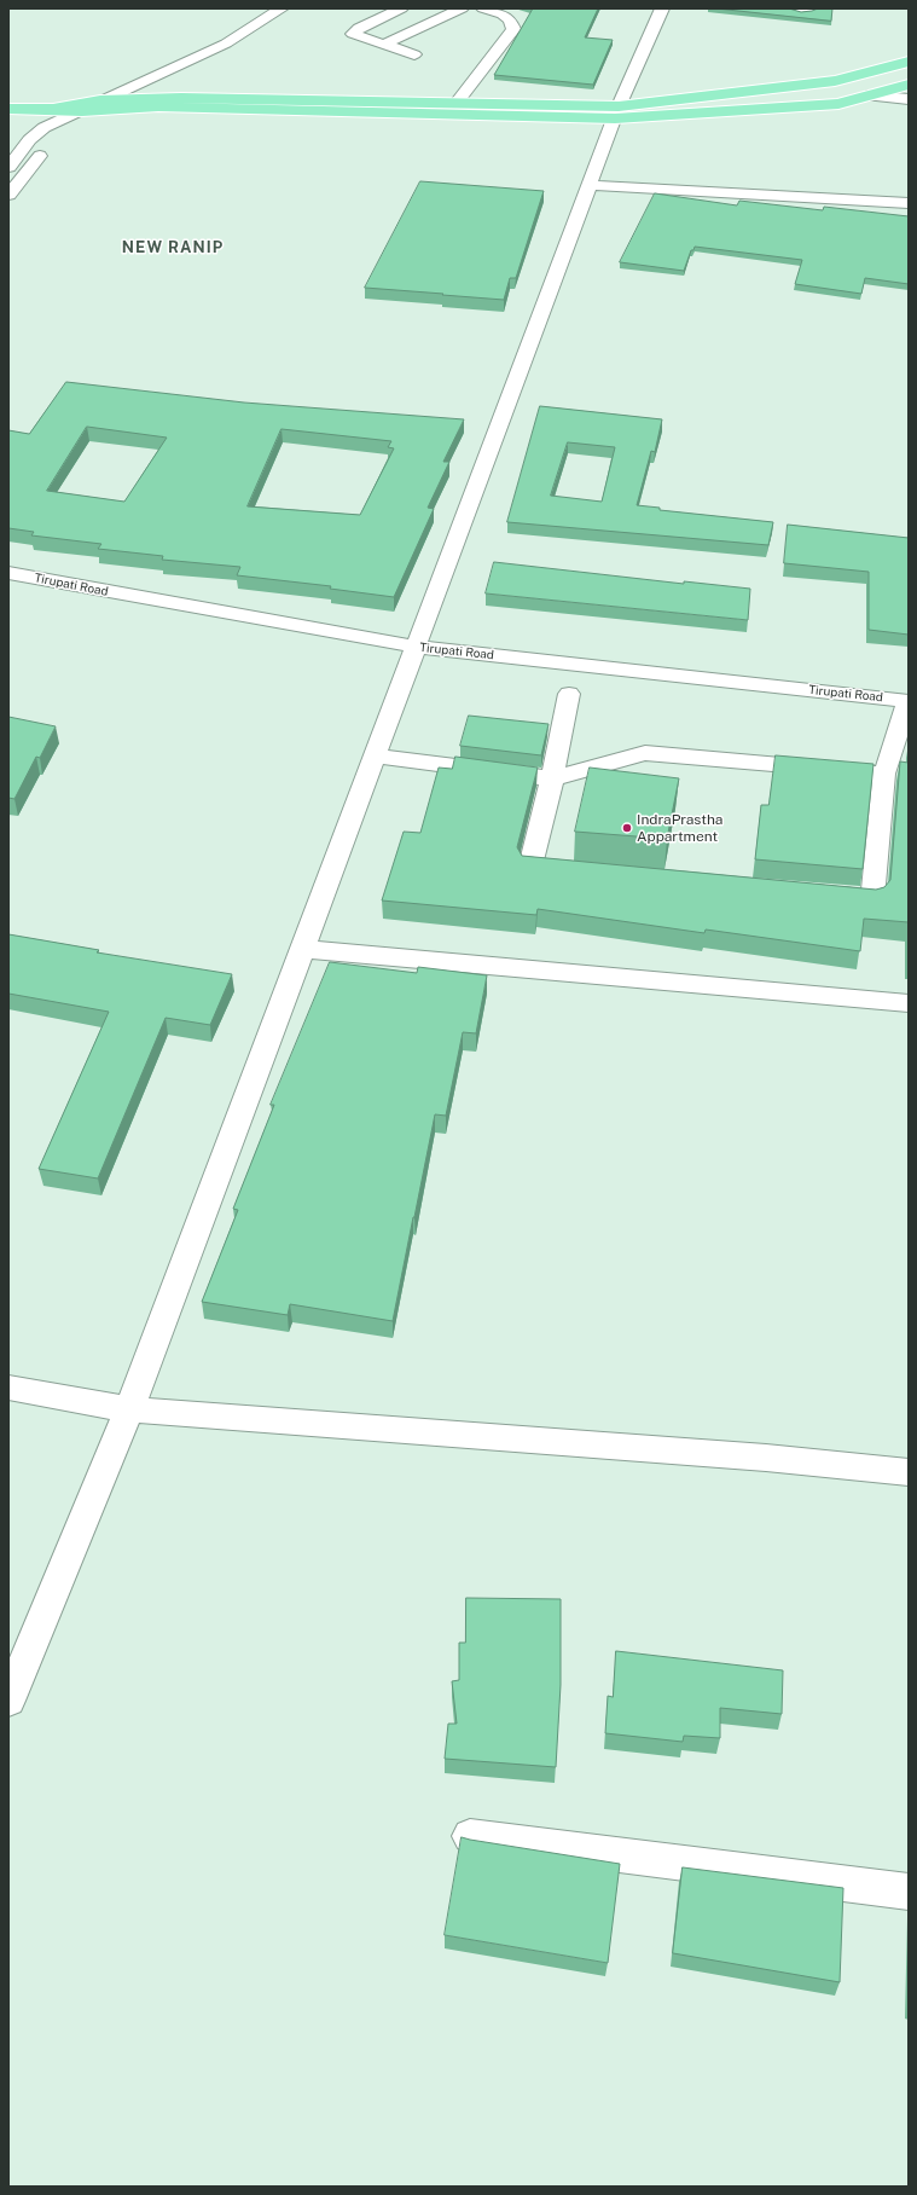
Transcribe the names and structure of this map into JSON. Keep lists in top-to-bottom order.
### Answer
{
  "streets": {
    "street": ["Tirupati Road"]
  },
  "districts": ["NEW RANIP"],
  "places": ["IndraPrastha Appartment"]
}
